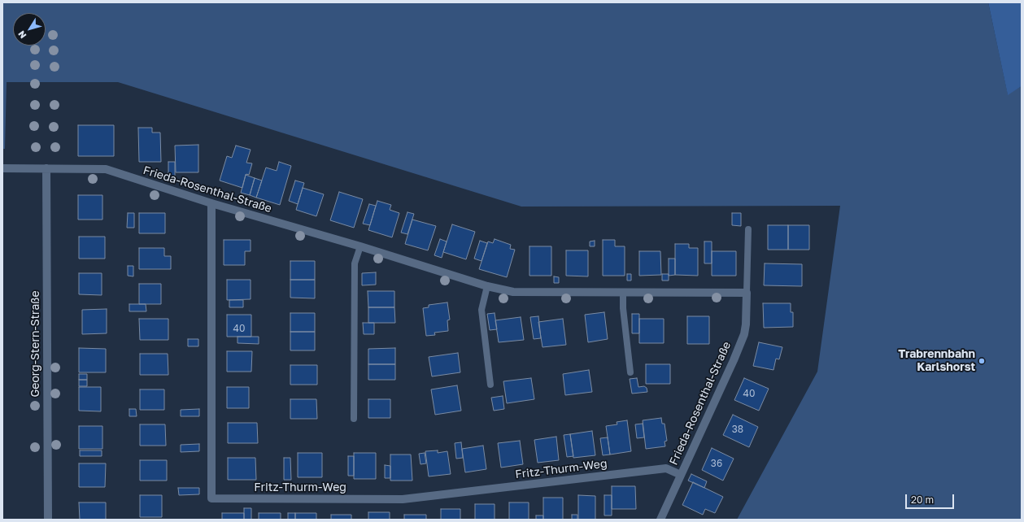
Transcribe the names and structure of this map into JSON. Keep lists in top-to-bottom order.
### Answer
{
  "streets": {
    "street": ["Frieda-Rosenthal-Straße", "Georg-Stern-Straße", "Fritz-Thurm-Weg"]
  },
  "crossings": [
    ["Frieda-Rosenthal-Straße", "Georg-Stern-Straße"],
    ["Frieda-Rosenthal-Straße", "Fritz-Thurm-Weg"]
  ],
  "places": ["Trabrennbahn Karlshorst"],
  "house_numbers": [
    "40",
    "40",
    "38",
    "36"
  ],
  "scale_bar": "20 m",
  "north": "bottom left"
}
